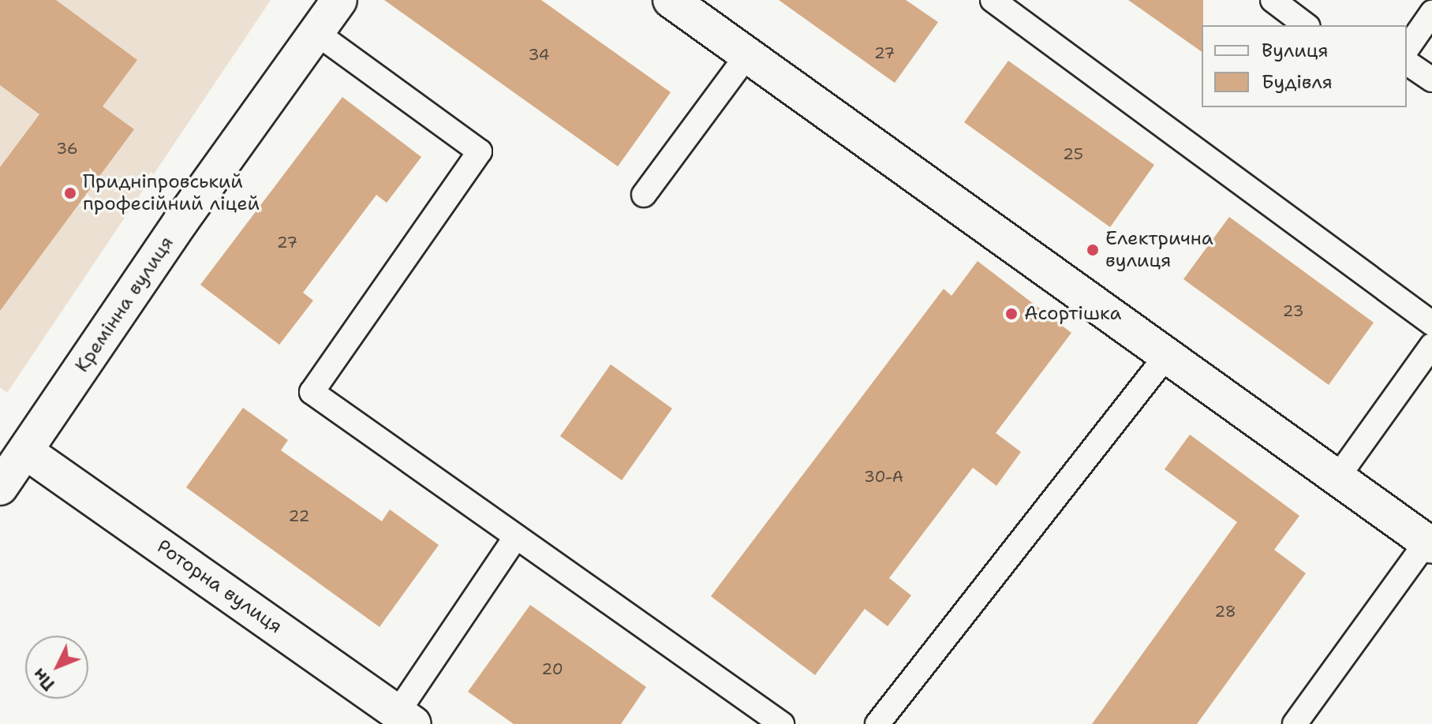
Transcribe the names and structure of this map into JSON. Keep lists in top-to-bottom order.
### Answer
{
  "streets": {
    "street": ["Кремінна вулиця", "Роторна вулиця"]
  },
  "crossings": [
    ["Кремінна вулиця", "Роторна вулиця"]
  ],
  "places": ["Придніпровський професійний ліцей", "Електрична вулиця", "Асортішка"],
  "house_numbers": [
    "27",
    "34",
    "36",
    "25",
    "27",
    "23",
    "30-А",
    "22",
    "28",
    "20"
  ],
  "legend": ["Вулиця", "Будівля"],
  "north": "bottom left"
}
